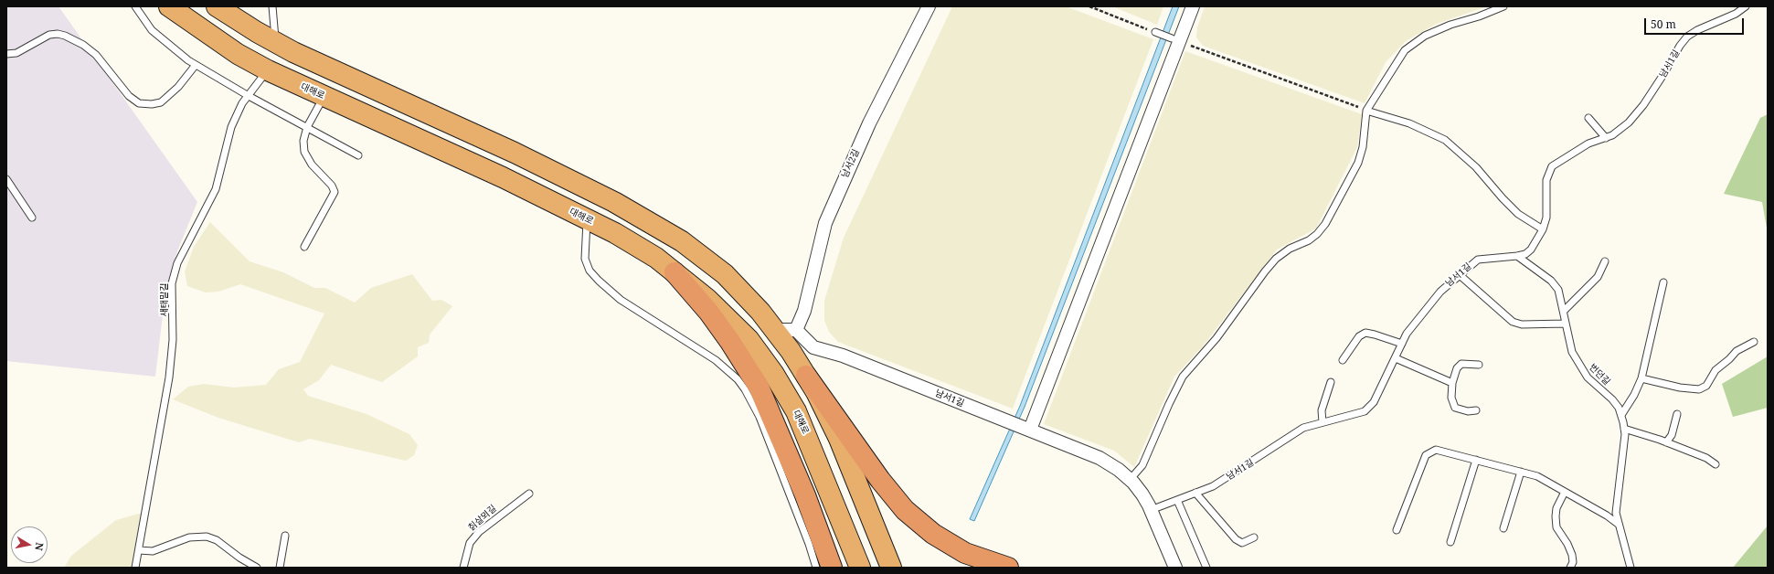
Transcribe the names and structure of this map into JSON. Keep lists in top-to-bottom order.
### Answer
{
  "streets": {
    "highway": ["대해로"],
    "street": ["남서1길", "남서2길"],
    "lane": ["새태말길", "번던길", "칡살뫼길"]
  },
  "crossings": [
    ["남서1길", "남서2길"],
    ["남서1길", "번던길"],
    ["대해로", "새태말길"]
  ],
  "scale_bar": "50 m",
  "north": "right"
}
